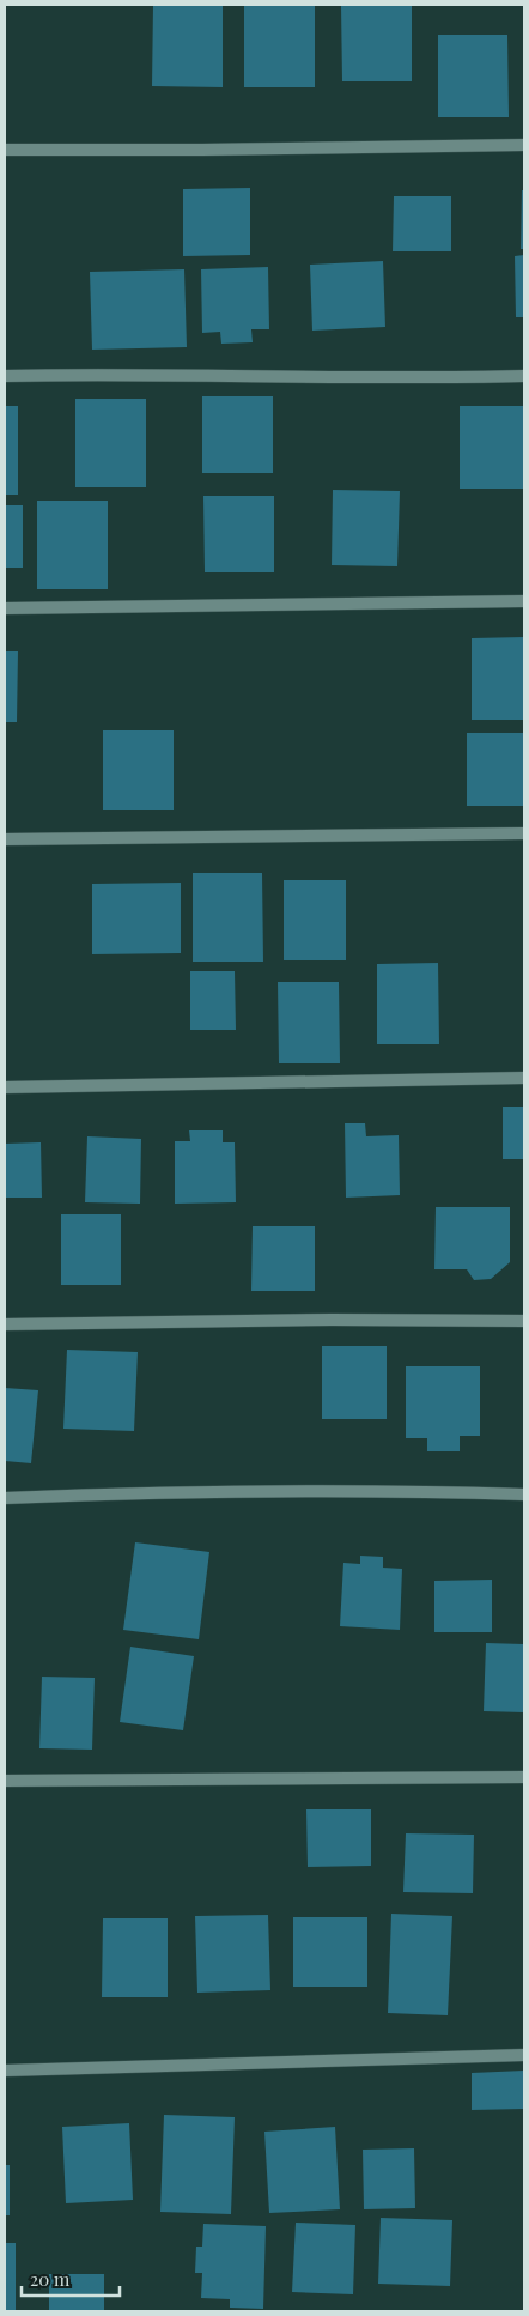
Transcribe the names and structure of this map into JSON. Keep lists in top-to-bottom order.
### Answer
{
  "scale_bar": "20 m"
}
